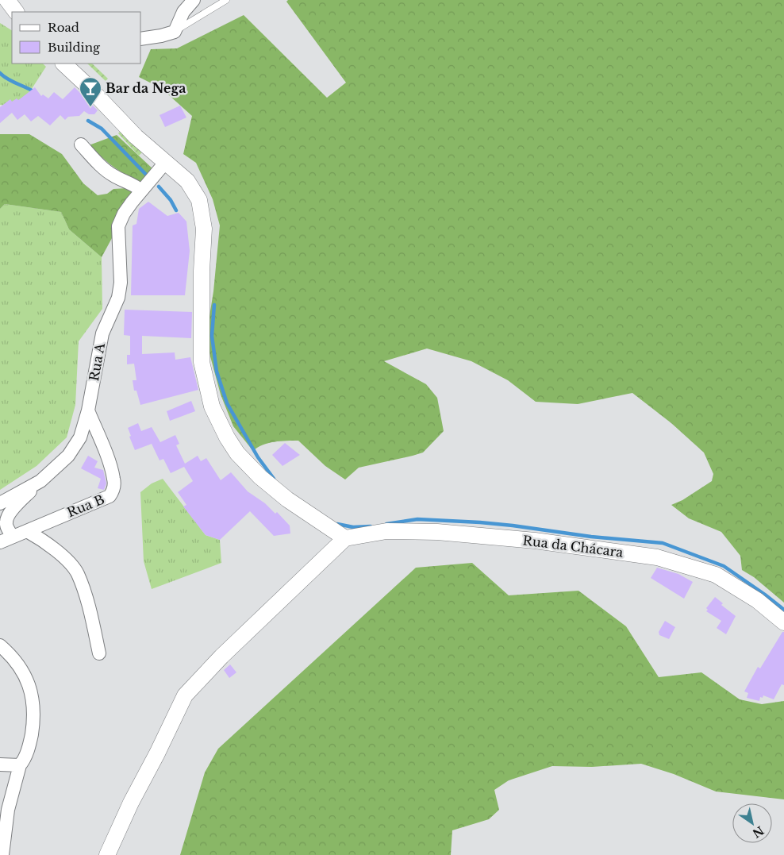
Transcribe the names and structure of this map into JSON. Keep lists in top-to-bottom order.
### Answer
{
  "streets": {
    "street": ["Rua A", "Rua B", "Rua da Chácara"]
  },
  "crossings": [
    ["Rua A", "Rua B"]
  ],
  "places": {
    "bar": ["Bar da Nega"]
  },
  "legend": ["Road", "Building"],
  "north": "bottom right"
}
